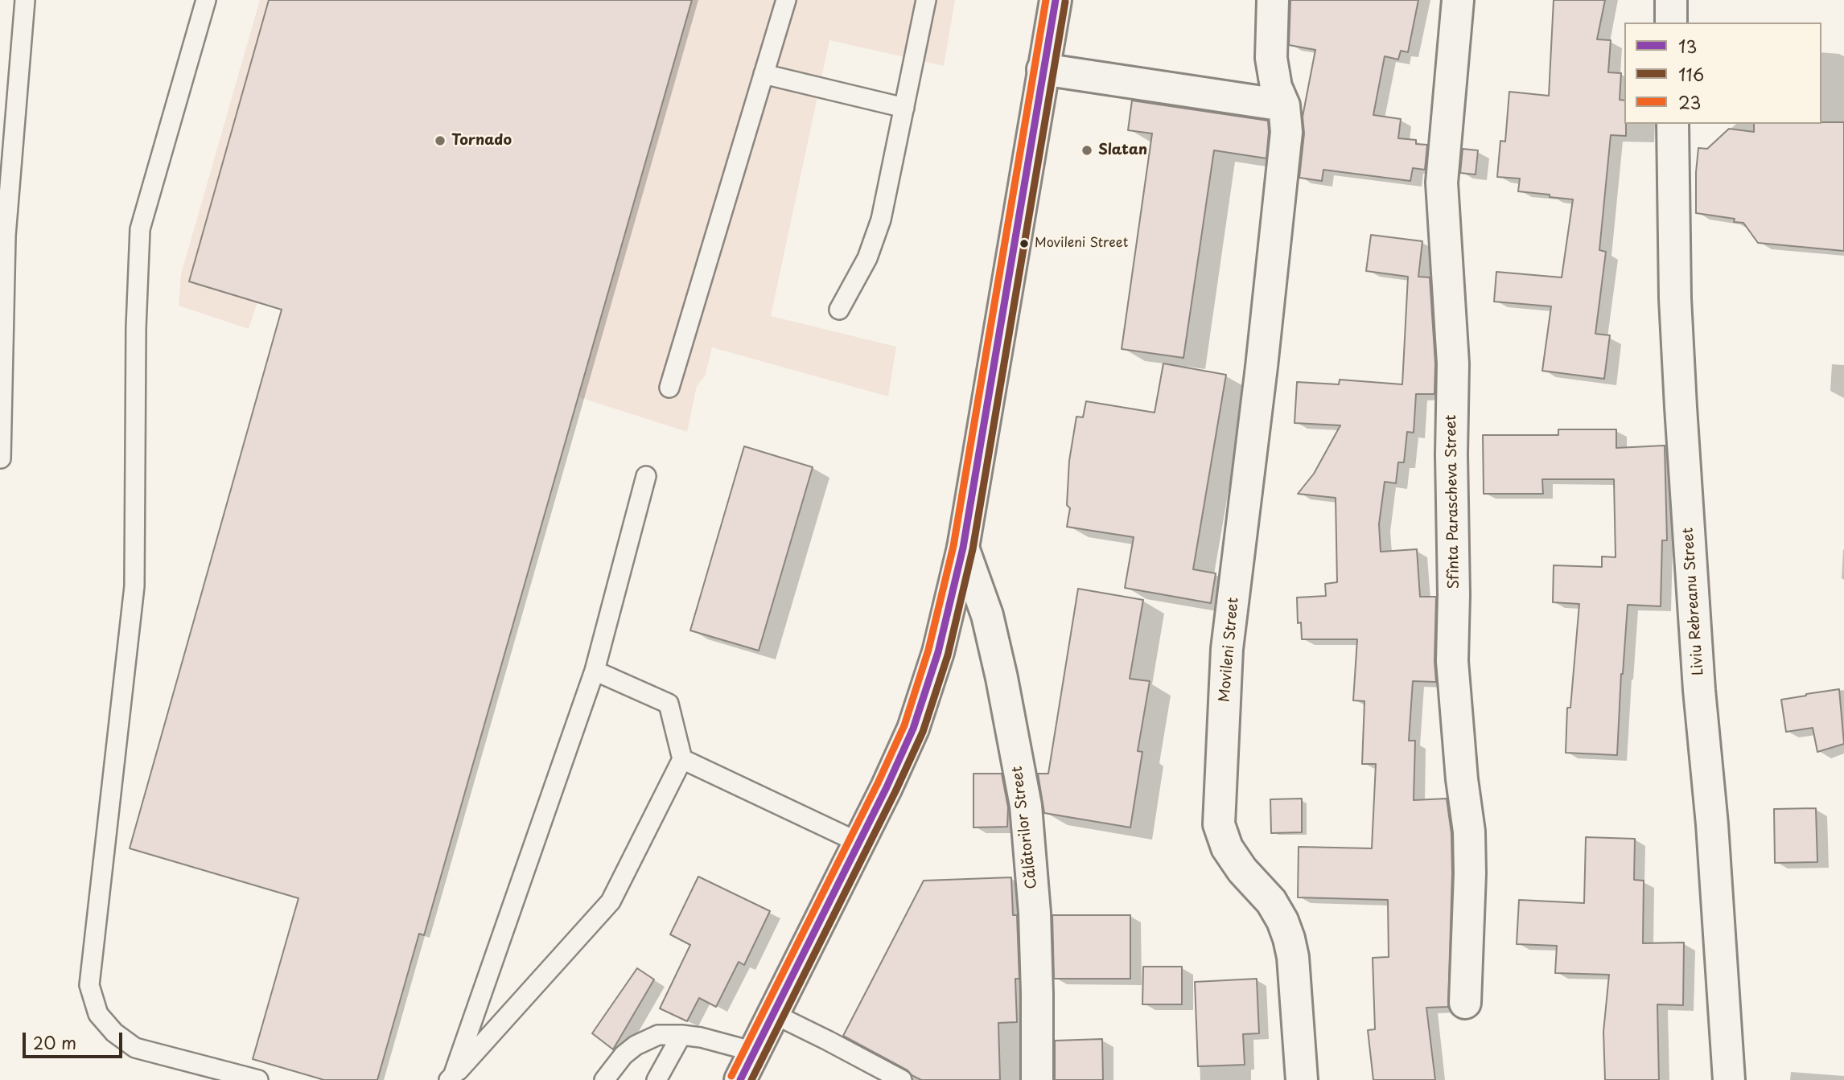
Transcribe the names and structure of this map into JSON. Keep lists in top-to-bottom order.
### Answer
{
  "streets": {
    "street": [
      "Sfînta Parascheva Street",
      "Liviu Rebreanu Street",
      "Movileni Street",
      "Călătorilor Street"
    ]
  },
  "places": ["Tornado", "Slatan", "Movileni Street"],
  "lines": ["transit line 13", "transit line 23", "transit line 116"],
  "legend": ["13", "116", "23"],
  "scale_bar": "20 m"
}
